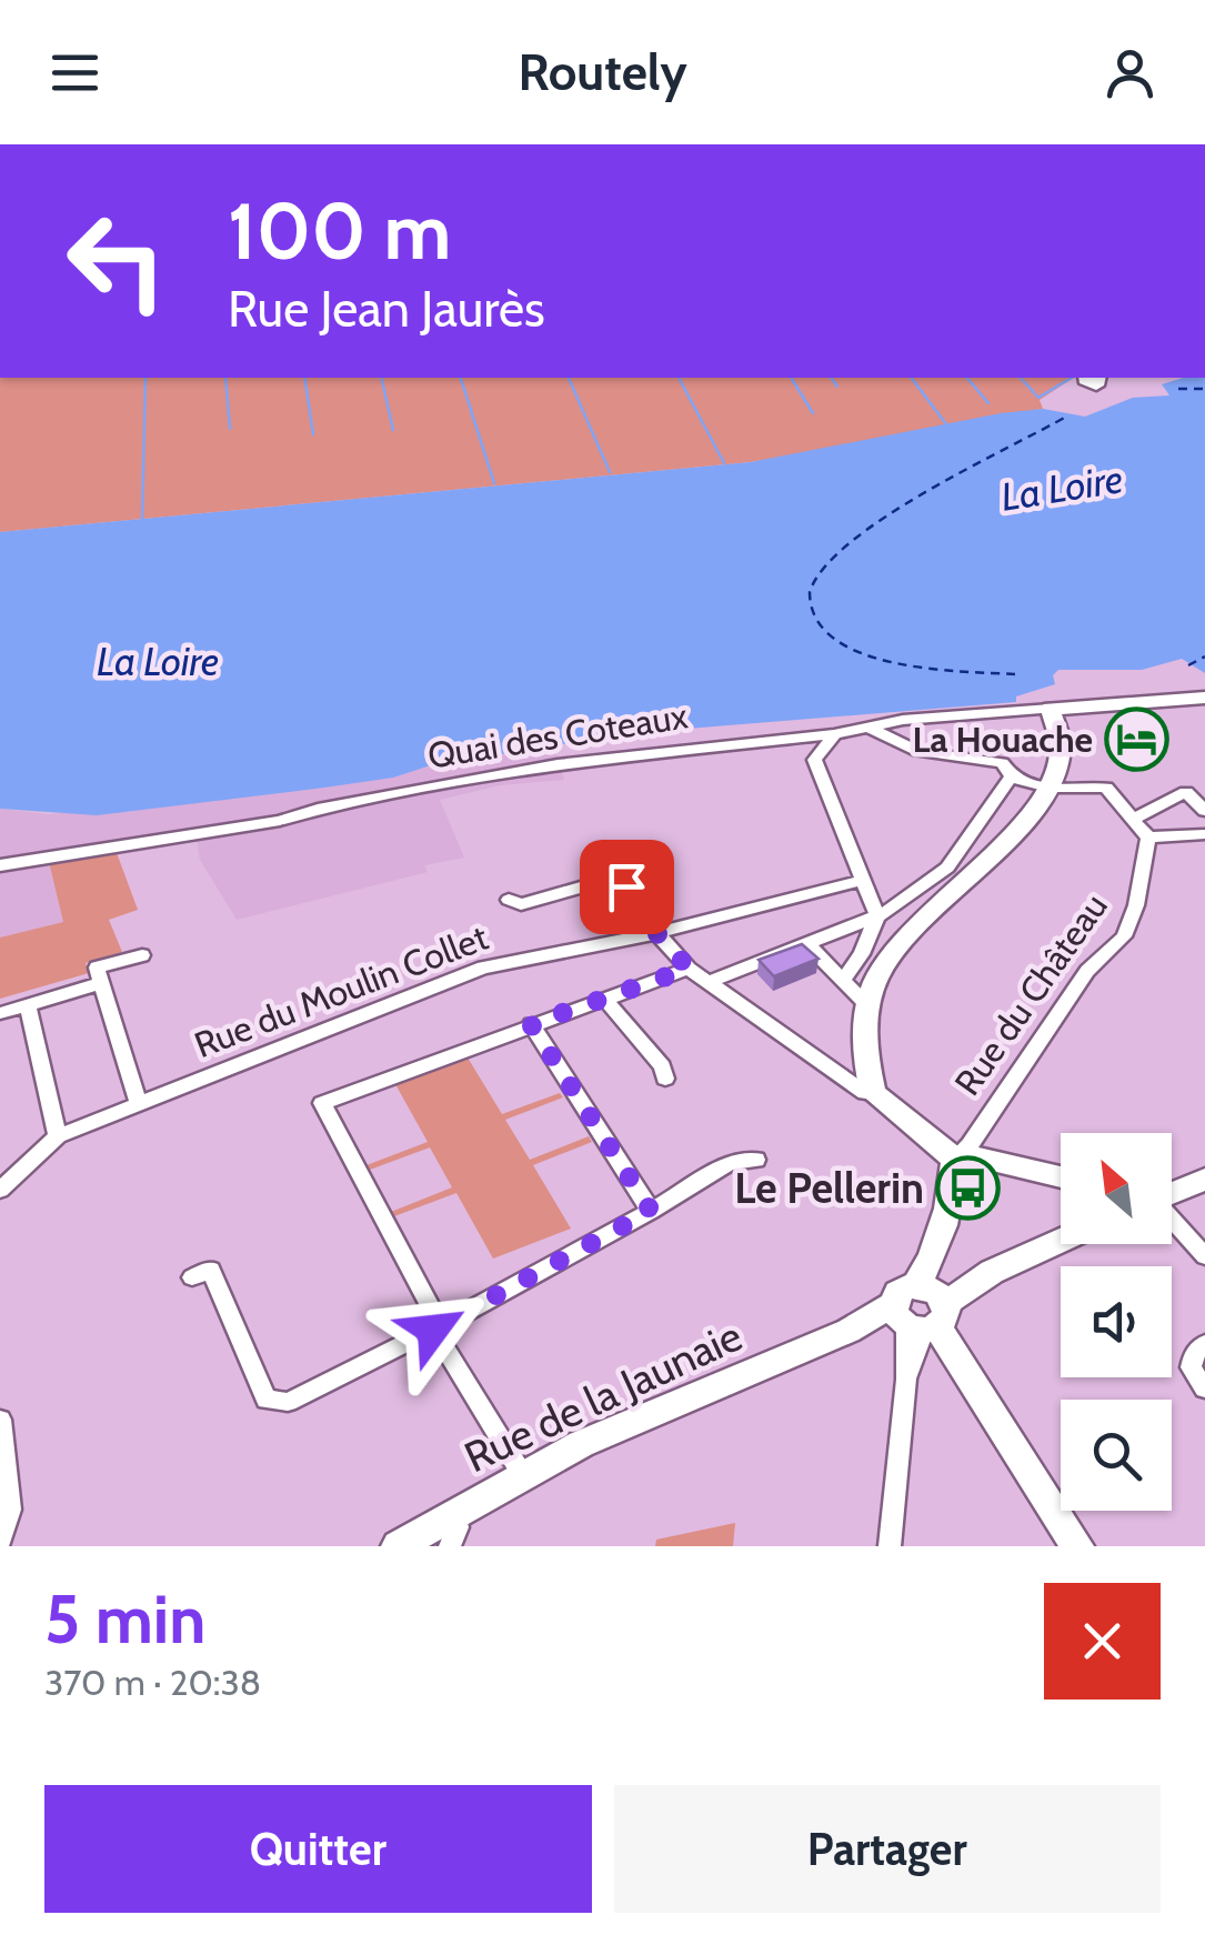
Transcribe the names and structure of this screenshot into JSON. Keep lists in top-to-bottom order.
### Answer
{
  "streets": {
    "street": [
      "Quai des Coteaux",
      "Rue du Moulin Collet",
      "Rue du Château",
      "Rue de la Jaunaie"
    ]
  },
  "water": ["La Loire"],
  "places": {
    "hotel": ["La Houache"],
    "bus stop": ["Le Pellerin"]
  },
  "north": "top left",
  "page": {
    "header": "Routely",
    "turn": ["100 m", "Rue Jean Jaurès"],
    "heading": ["5 min", "370 m · 20:38"],
    "buttons": ["Quitter", "Partager"]
  }
}
